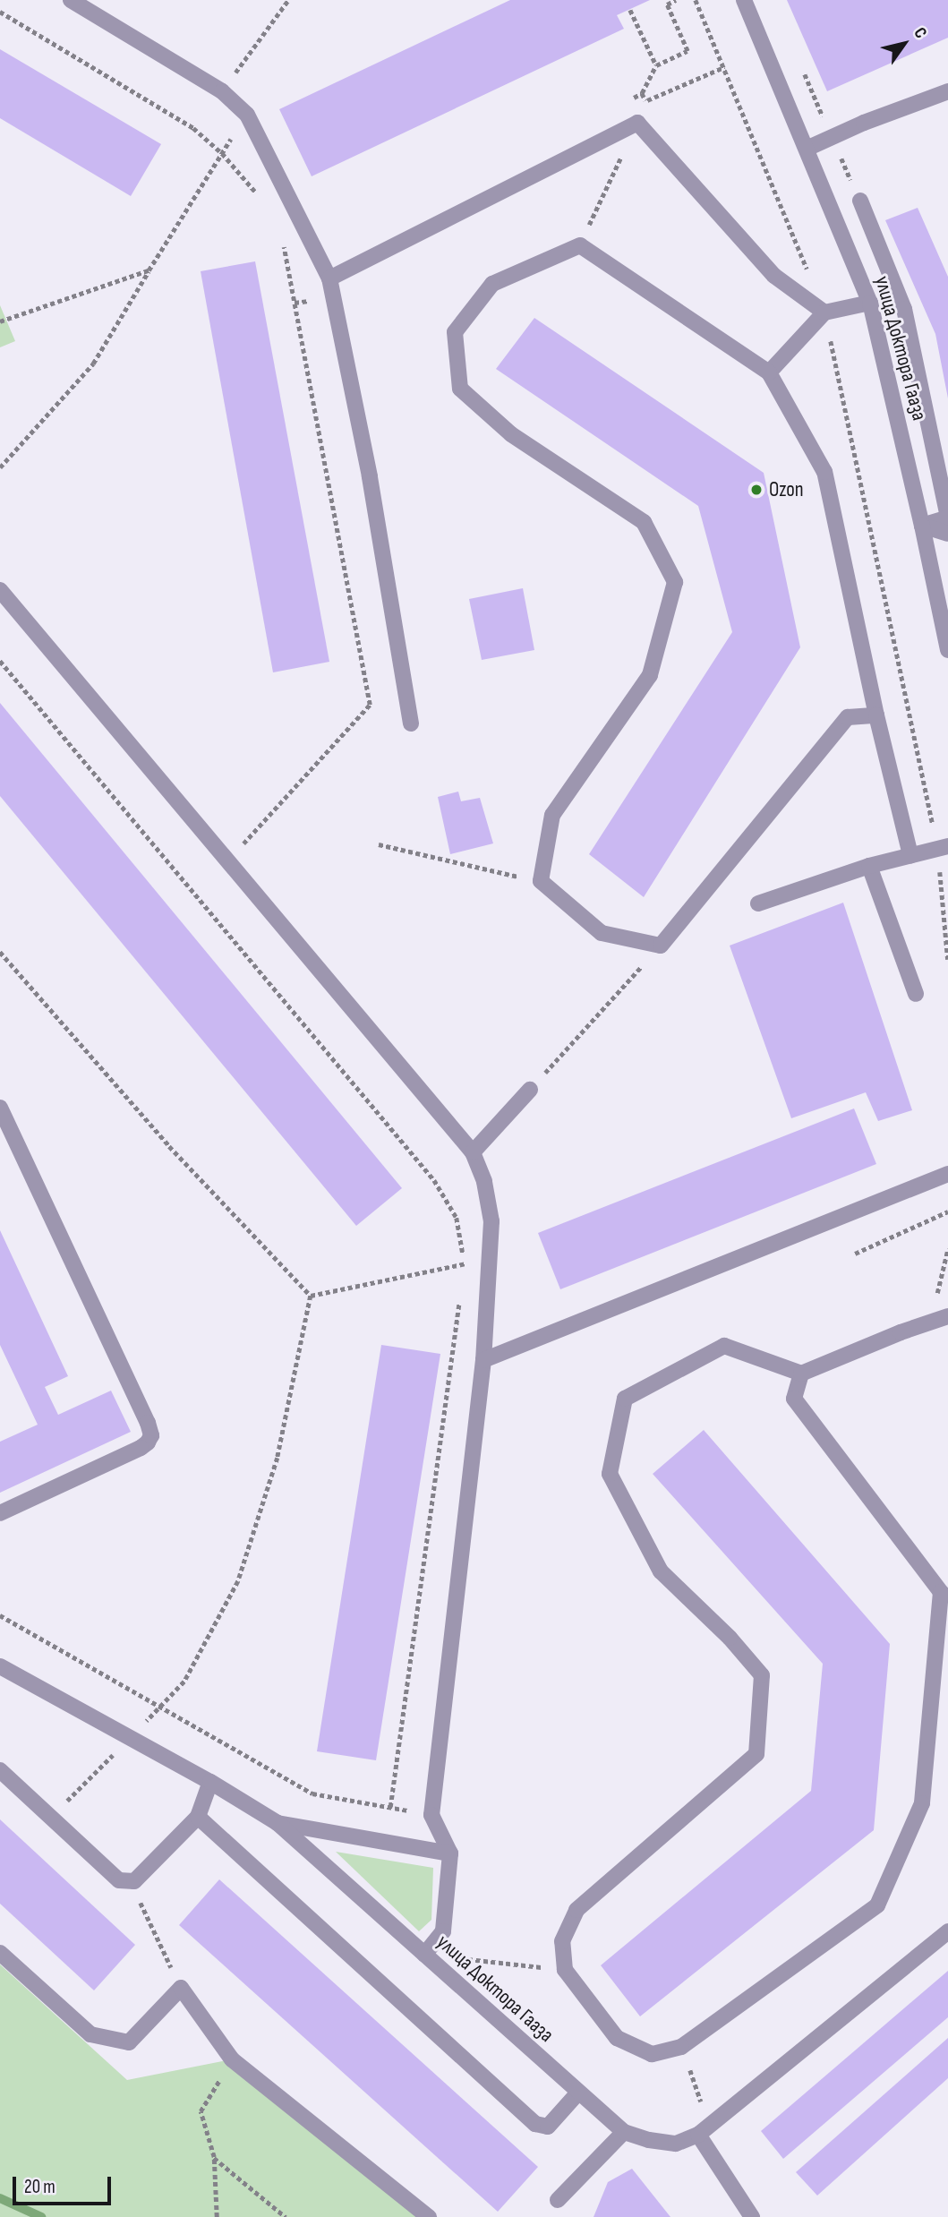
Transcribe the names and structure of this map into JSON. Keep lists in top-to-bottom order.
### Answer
{
  "streets": {
    "street": ["улица Доктора Гааза"]
  },
  "places": ["Ozon"],
  "scale_bar": "20 m",
  "north": "top right"
}
